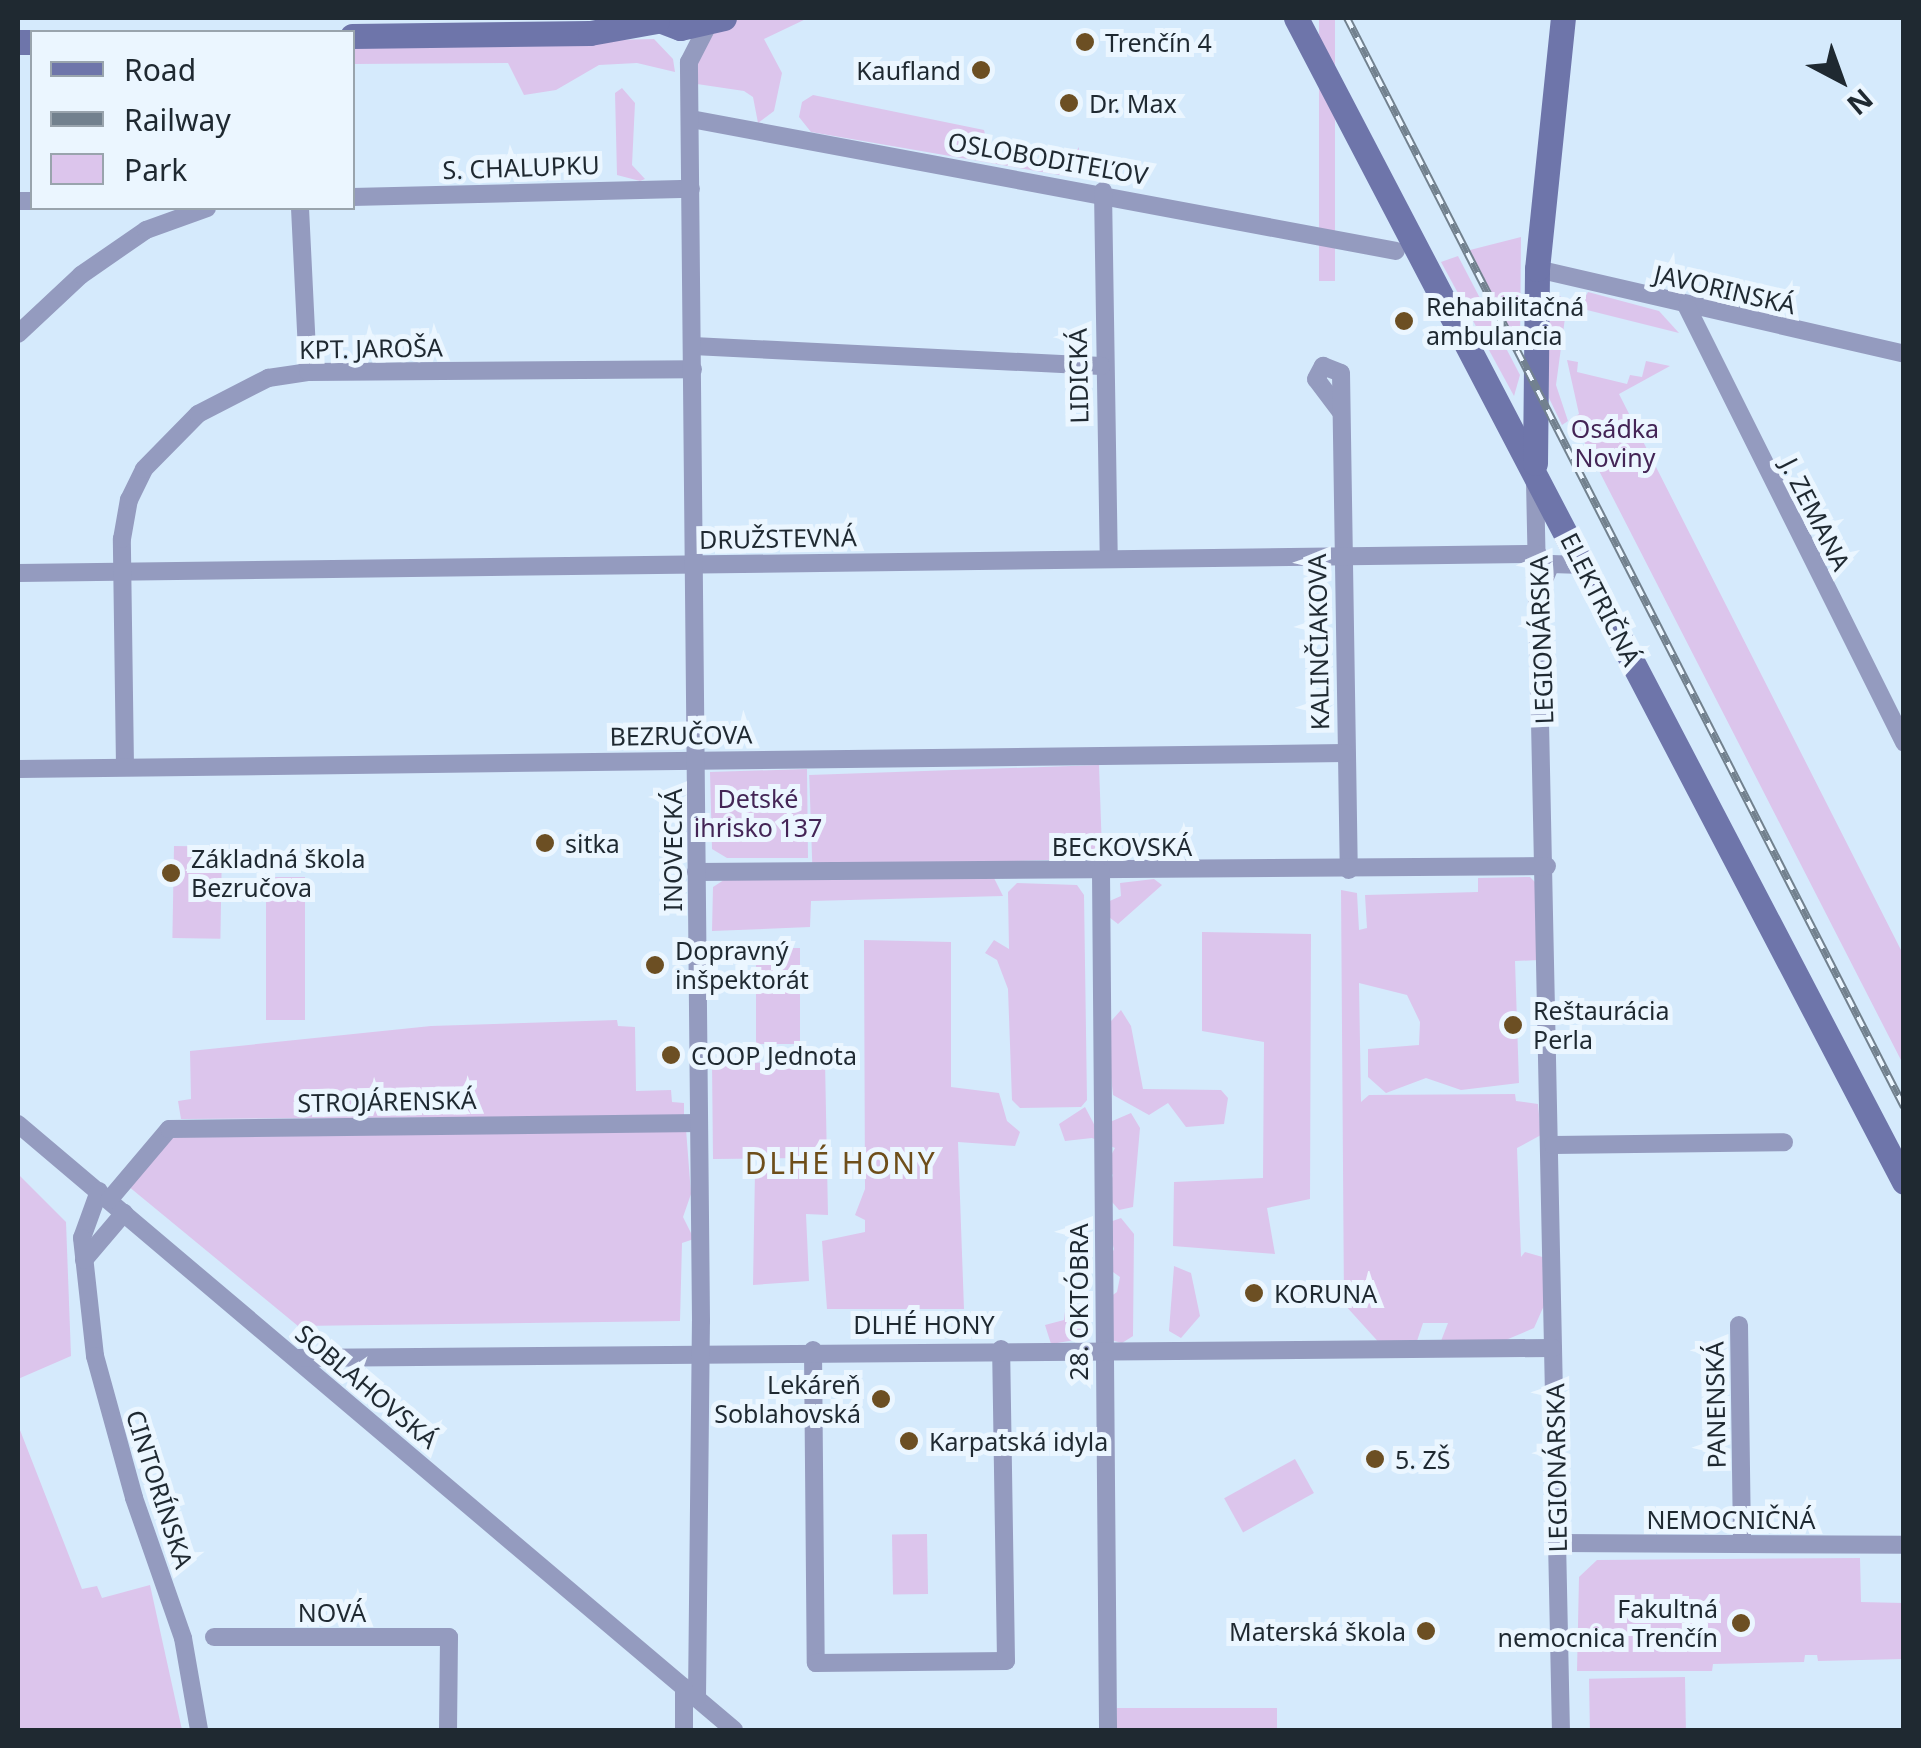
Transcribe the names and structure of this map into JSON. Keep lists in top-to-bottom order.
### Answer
{
  "streets": {
    "main road": ["ELEKTRIČNÁ", "LEGIONÁRSKA"],
    "street": [
      "OSLOBODITEĽOV",
      "S. CHALUPKU",
      "JAVORINSKÁ",
      "KPT. JAROŠA",
      "LIDICKÁ",
      "J. ZEMANA",
      "DRUŽSTEVNÁ",
      "KALINČIAKOVA",
      "BEZRUČOVA",
      "BECKOVSKÁ",
      "INOVECKÁ",
      "STROJÁRENSKÁ",
      "28. OKTÓBRA",
      "DLHÉ HONY",
      "SOBLAHOVSKÁ",
      "PANENSKÁ",
      "CINTORÍNSKA",
      "NEMOCNIČNÁ",
      "NOVÁ"
    ]
  },
  "crossings": [
    ["OSLOBODITEĽOV", "LIDICKÁ"],
    ["OSLOBODITEĽOV", "INOVECKÁ"],
    ["S. CHALUPKU", "INOVECKÁ"],
    ["JAVORINSKÁ", "J. ZEMANA"],
    ["JAVORINSKÁ", "LEGIONÁRSKA"],
    ["KPT. JAROŠA", "DRUŽSTEVNÁ"],
    ["KPT. JAROŠA", "BEZRUČOVA"],
    ["KPT. JAROŠA", "INOVECKÁ"],
    ["LIDICKÁ", "DRUŽSTEVNÁ"],
    ["DRUŽSTEVNÁ", "LEGIONÁRSKA"],
    ["DRUŽSTEVNÁ", "KALINČIAKOVA"],
    ["DRUŽSTEVNÁ", "INOVECKÁ"],
    ["ELEKTRIČNÁ", "LEGIONÁRSKA"],
    ["LEGIONÁRSKA", "BECKOVSKÁ"],
    ["LEGIONÁRSKA", "DLHÉ HONY"],
    ["LEGIONÁRSKA", "NEMOCNIČNÁ"],
    ["KALINČIAKOVA", "BEZRUČOVA"],
    ["KALINČIAKOVA", "BECKOVSKÁ"],
    ["BEZRUČOVA", "INOVECKÁ"],
    ["BECKOVSKÁ", "INOVECKÁ"],
    ["BECKOVSKÁ", "28. OKTÓBRA"],
    ["INOVECKÁ", "STROJÁRENSKÁ"],
    ["INOVECKÁ", "DLHÉ HONY"],
    ["INOVECKÁ", "SOBLAHOVSKÁ"],
    ["STROJÁRENSKÁ", "SOBLAHOVSKÁ"],
    ["STROJÁRENSKÁ", "CINTORÍNSKA"],
    ["28. OKTÓBRA", "DLHÉ HONY"],
    ["DLHÉ HONY", "SOBLAHOVSKÁ"],
    ["SOBLAHOVSKÁ", "CINTORÍNSKA"],
    ["PANENSKÁ", "NEMOCNIČNÁ"]
  ],
  "districts": ["DLHÉ HONY"],
  "parks": ["Osádka Noviny", "Detské ihrisko 137"],
  "places": [
    "Trenčín 4",
    "Kaufland",
    "Dr. Max",
    "Rehabilitačná ambulancia",
    "sitka",
    "Základná škola Bezručova",
    "Dopravný inšpektorát",
    "Reštaurácia Perla",
    "COOP Jednota",
    "KORUNA",
    "Lekáreň Soblahovská",
    "Karpatská idyla",
    "5. ZŠ",
    "Fakultná nemocnica Trenčín",
    "Materská škola"
  ],
  "legend": ["Road", "Railway", "Park"],
  "north": "bottom right"
}
